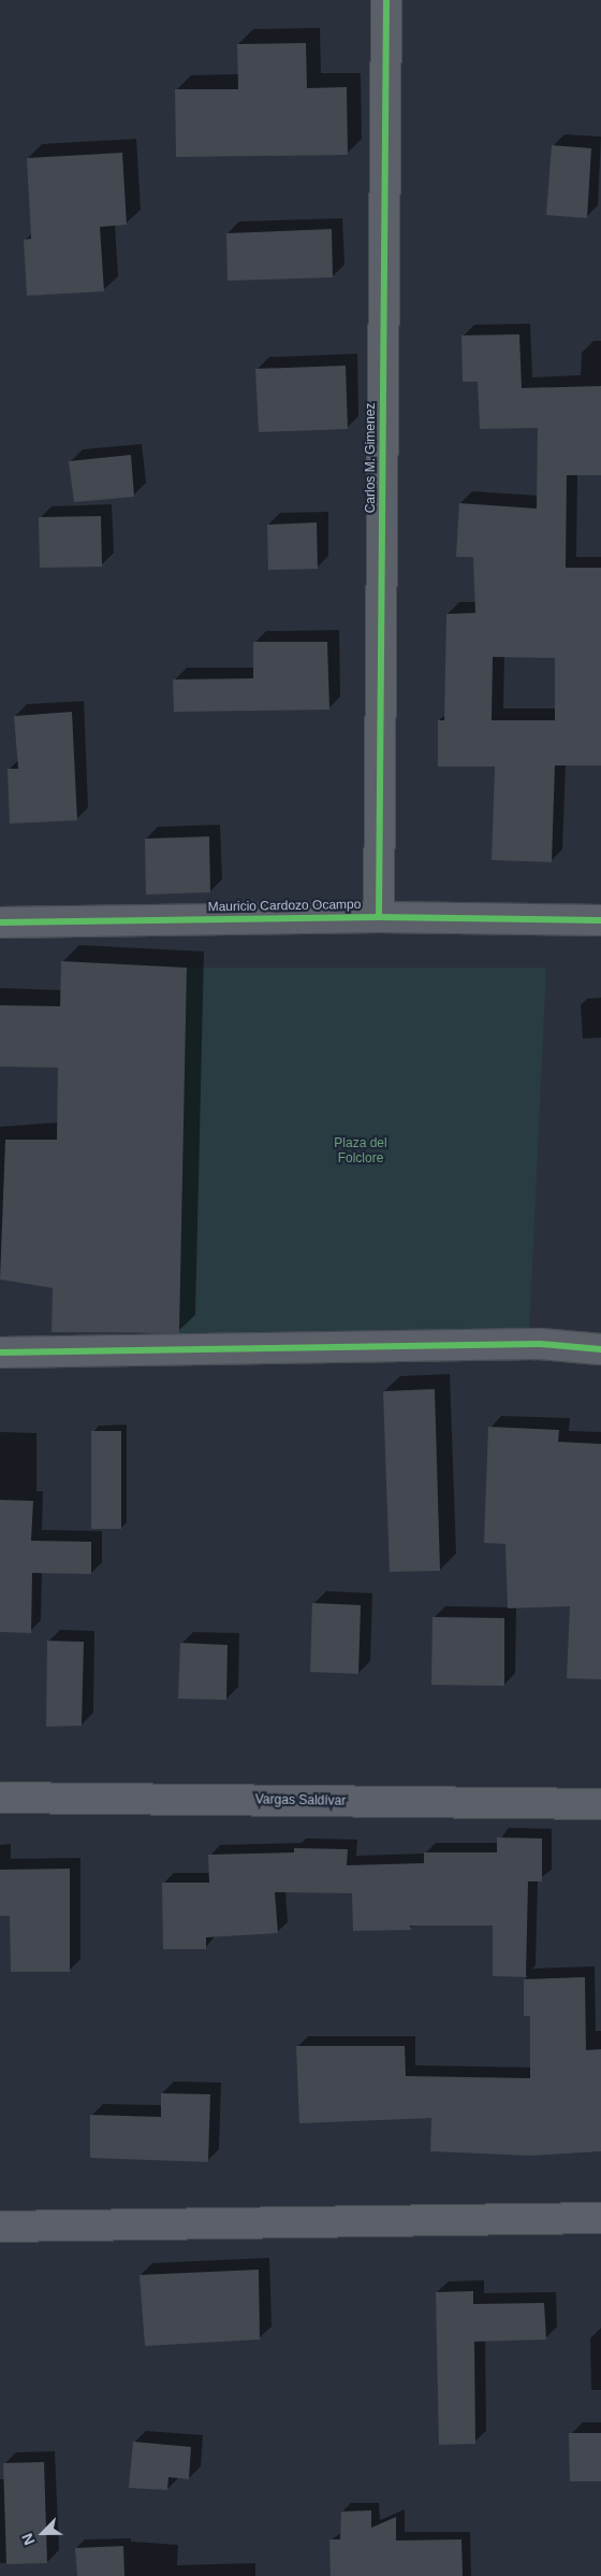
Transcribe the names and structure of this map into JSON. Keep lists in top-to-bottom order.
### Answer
{
  "streets": {
    "street": ["Carlos M. Gimenez", "Mauricio Cardozo Ocampo", "Vargas Saldívar"]
  },
  "crossings": [
    ["Carlos M. Gimenez", "Mauricio Cardozo Ocampo"]
  ],
  "parks": ["Plaza del Folclore"],
  "north": "bottom left"
}
